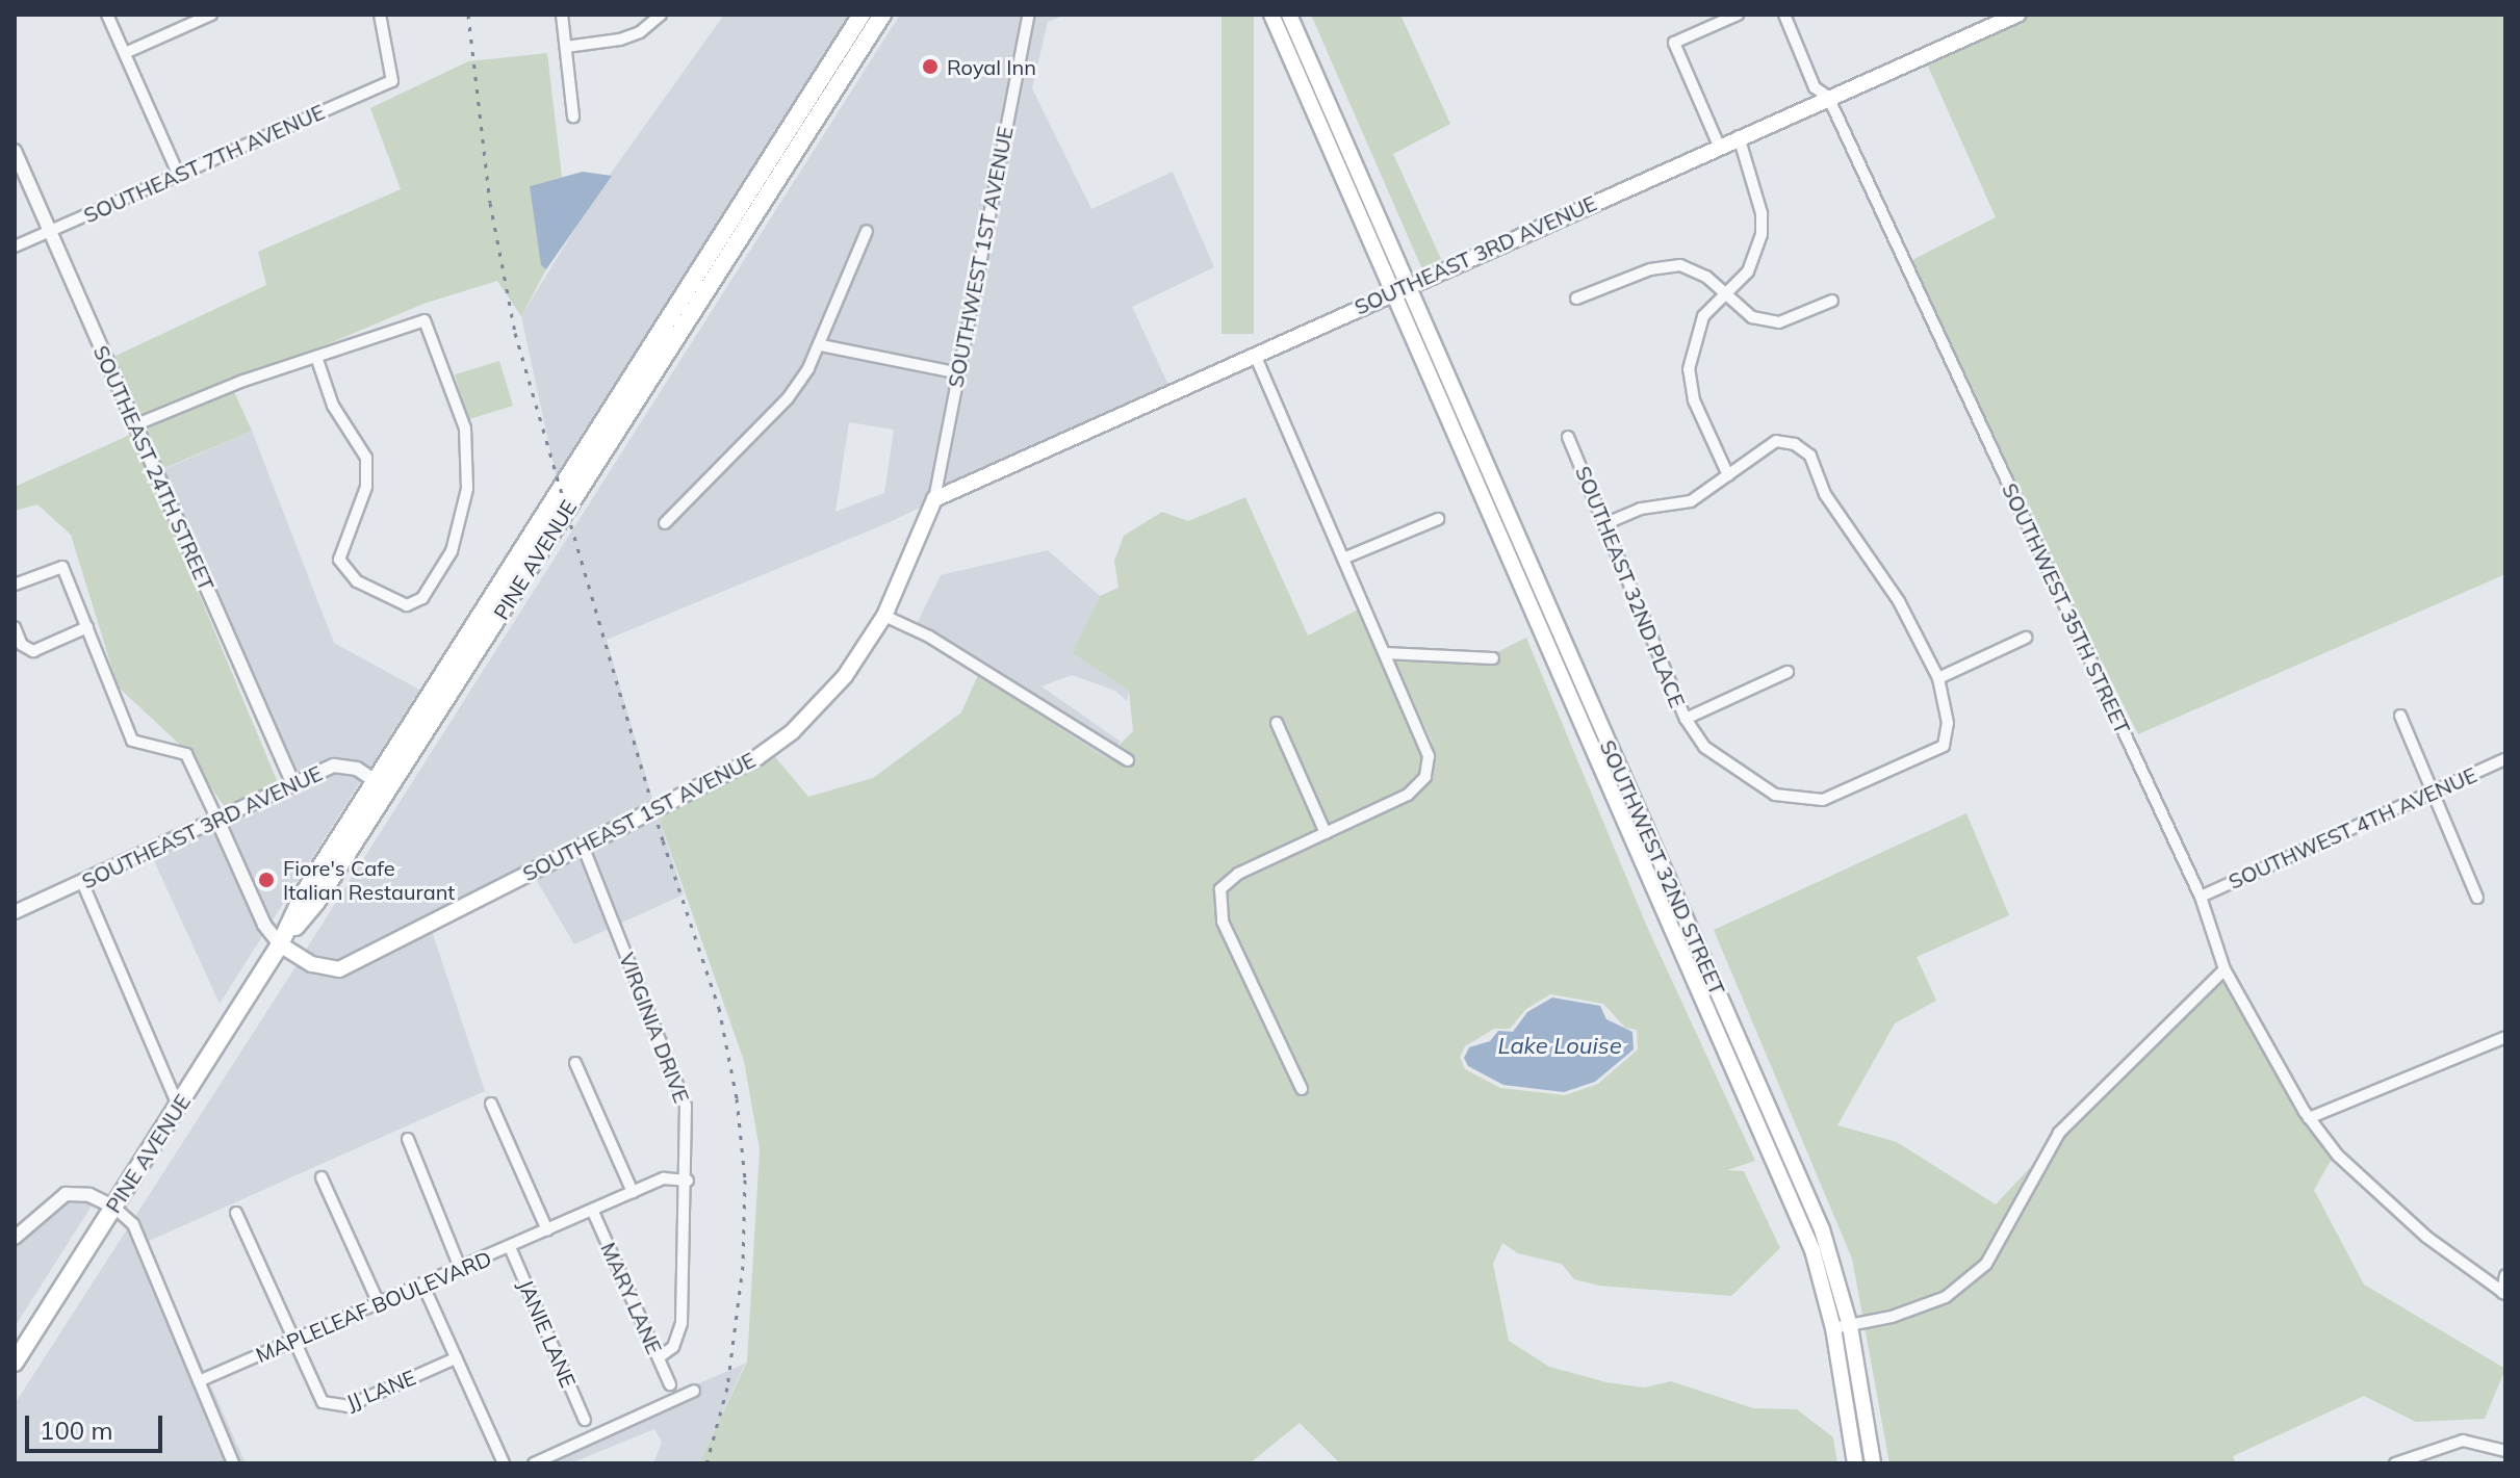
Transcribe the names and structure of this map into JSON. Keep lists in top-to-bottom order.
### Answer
{
  "streets": {
    "highway": ["PINE AVENUE"],
    "main road": ["SOUTHEAST 3RD AVENUE", "SOUTHEAST 1ST AVENUE", "SOUTHWEST 32ND STREET"],
    "street": [
      "SOUTHEAST 7TH AVENUE",
      "SOUTHWEST 1ST AVENUE",
      "SOUTHEAST 24TH STREET",
      "SOUTHEAST 32ND PLACE",
      "SOUTHWEST 35TH STREET",
      "SOUTHWEST 4TH AVENUE",
      "VIRGINIA DRIVE",
      "MARY LANE",
      "MAPLELEAF BOULEVARD",
      "JANIE LANE",
      "JJ LANE"
    ]
  },
  "crossings": [
    ["SOUTHEAST 7TH AVENUE", "SOUTHEAST 24TH STREET"],
    ["SOUTHEAST 3RD AVENUE", "SOUTHWEST 1ST AVENUE"],
    ["SOUTHEAST 3RD AVENUE", "SOUTHEAST 24TH STREET"],
    ["SOUTHEAST 3RD AVENUE", "PINE AVENUE"],
    ["SOUTHEAST 3RD AVENUE", "SOUTHWEST 35TH STREET"],
    ["SOUTHEAST 3RD AVENUE", "SOUTHEAST 1ST AVENUE"],
    ["SOUTHEAST 3RD AVENUE", "SOUTHWEST 32ND STREET"],
    ["SOUTHWEST 1ST AVENUE", "SOUTHEAST 1ST AVENUE"],
    ["PINE AVENUE", "SOUTHEAST 1ST AVENUE"],
    ["SOUTHWEST 35TH STREET", "SOUTHWEST 4TH AVENUE"],
    ["SOUTHEAST 1ST AVENUE", "VIRGINIA DRIVE"],
    ["VIRGINIA DRIVE", "MARY LANE"],
    ["VIRGINIA DRIVE", "MAPLELEAF BOULEVARD"],
    ["MARY LANE", "MAPLELEAF BOULEVARD"],
    ["MAPLELEAF BOULEVARD", "JANIE LANE"],
    ["MAPLELEAF BOULEVARD", "JJ LANE"]
  ],
  "water": ["Lake Louise"],
  "places": ["Royal Inn", "Fiore's Cafe Italian Restaurant"],
  "scale_bar": "100 m"
}
